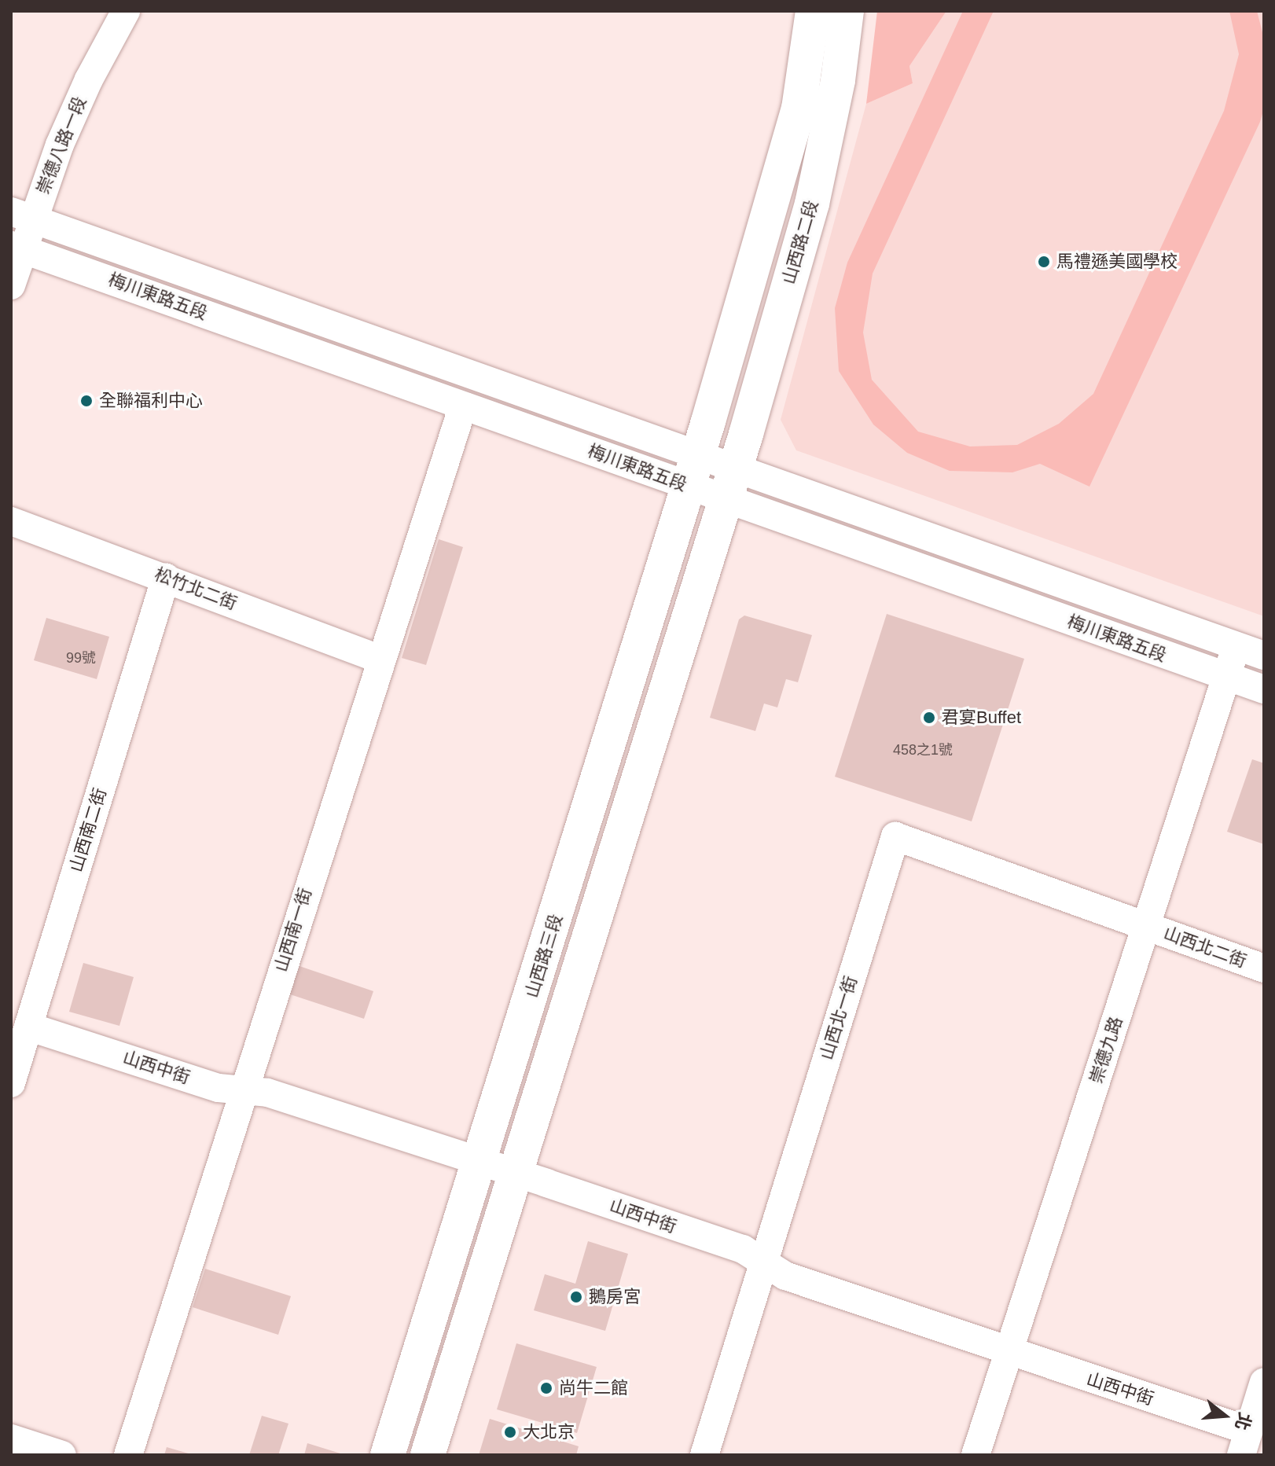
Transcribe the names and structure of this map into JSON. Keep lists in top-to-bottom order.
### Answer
{
  "streets": {
    "street": [
      "崇德八路一段",
      "山西路二段",
      "梅川東路五段",
      "松竹北二街",
      "山西南二街",
      "山西南一街",
      "山西北二街",
      "山西路三段",
      "山西北一街",
      "崇德九路",
      "山西中街"
    ]
  },
  "crossings": [
    ["崇德八路一段", "梅川東路五段"],
    ["山西路二段", "梅川東路五段"],
    ["梅川東路五段", "山西南一街"],
    ["梅川東路五段", "山西路三段"],
    ["梅川東路五段", "崇德九路"],
    ["松竹北二街", "山西南二街"],
    ["松竹北二街", "山西南一街"],
    ["山西南二街", "山西中街"],
    ["山西南一街", "山西中街"],
    ["山西北二街", "山西北一街"],
    ["山西北二街", "崇德九路"],
    ["山西路三段", "山西中街"],
    ["山西北一街", "崇德九路"],
    ["山西北一街", "山西中街"],
    ["崇德九路", "山西中街"]
  ],
  "places": [
    "馬禮遜美國學校",
    "全聯福利中心",
    "君宴Buffet",
    "鵝房宮",
    "尚牛二館",
    "大北京"
  ],
  "house_numbers": ["99號", "458之1號"],
  "north": "right"
}
